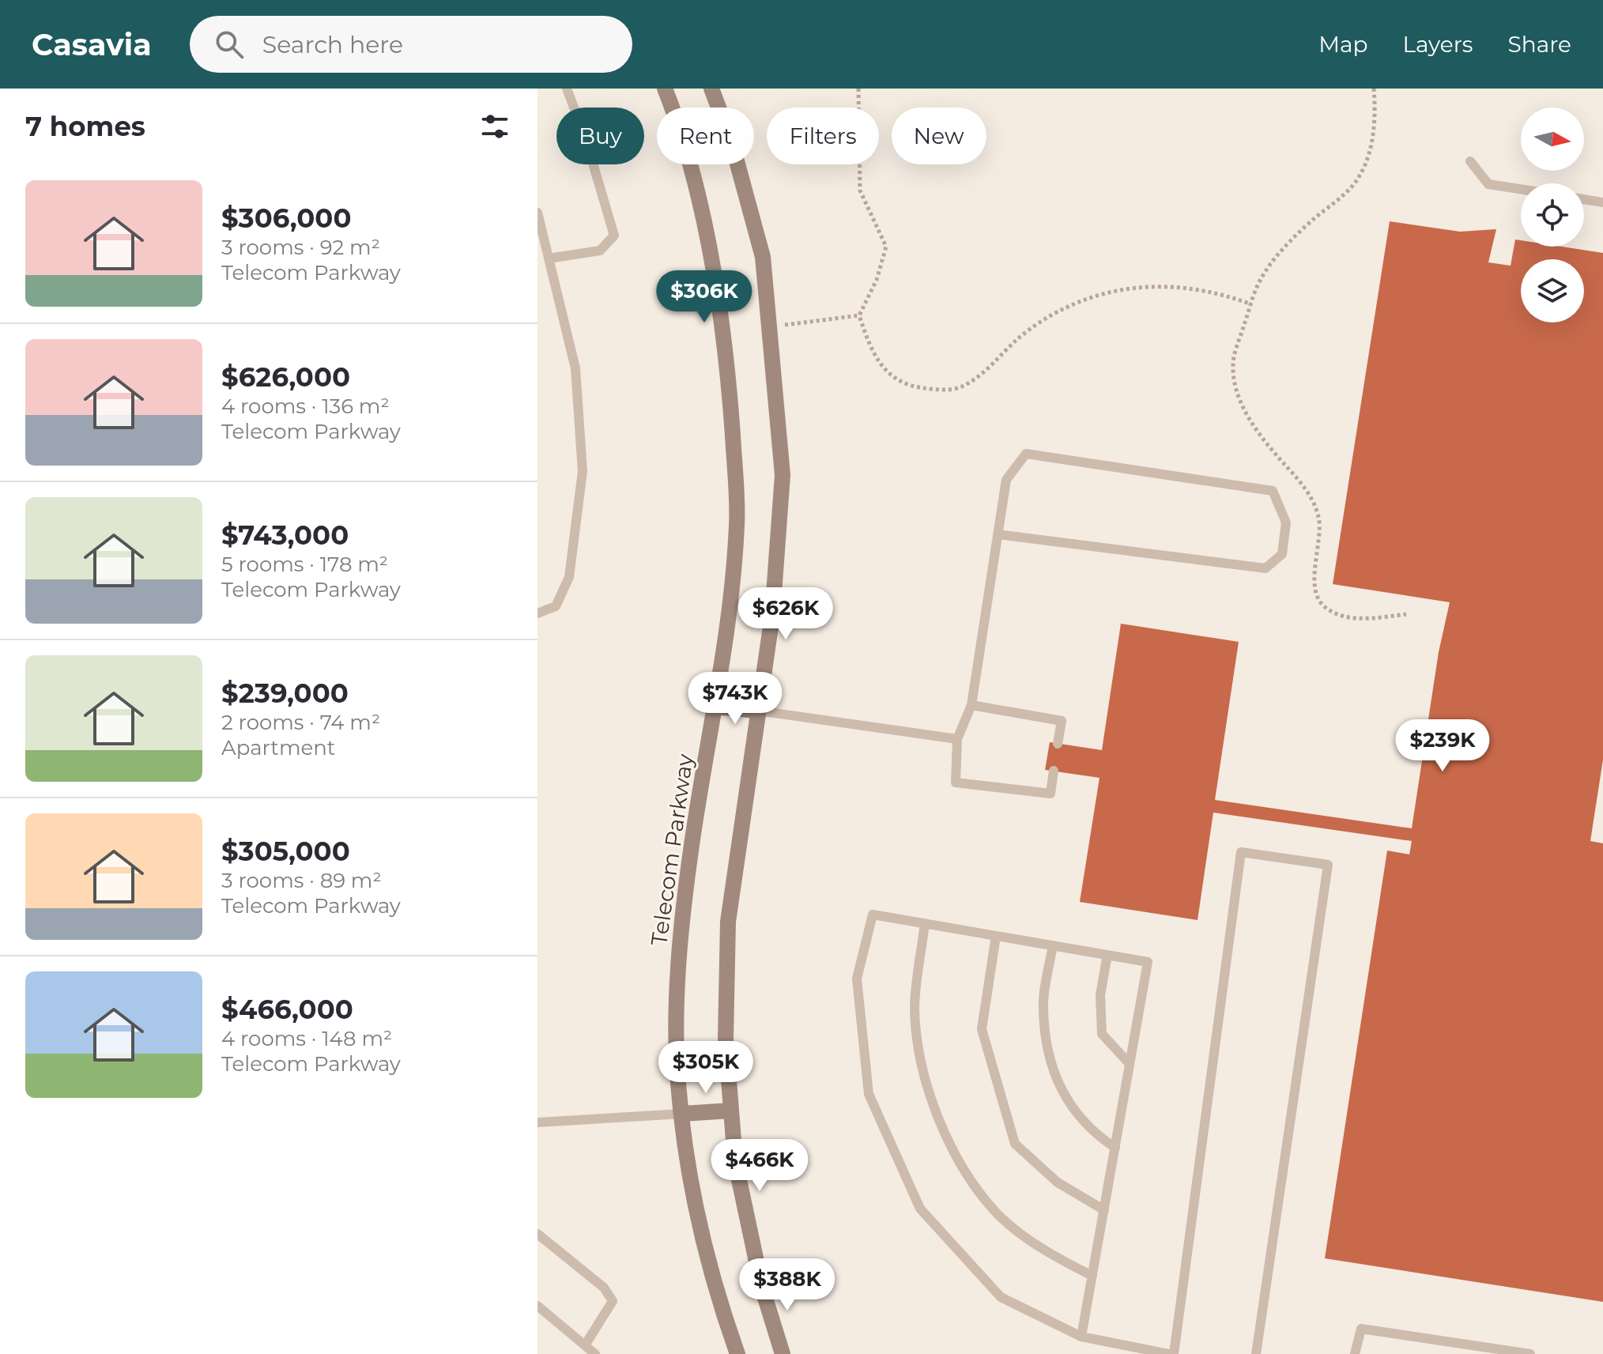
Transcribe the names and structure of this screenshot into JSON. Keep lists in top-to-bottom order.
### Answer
{
  "streets": {
    "street": ["Telecom Parkway"]
  },
  "north": "right",
  "page": {
    "header": "Casavia",
    "search": "Search here",
    "nav": ["Map", "Layers", "Share"],
    "heading": "7 homes",
    "chip": [
      "Buy",
      "Rent",
      "Filters",
      "New"
    ],
    "list": [
      {
        "name": "$306,000",
        "note": "3 rooms · 92 m² · Telecom Parkway"
      },
      {
        "name": "$626,000",
        "note": "4 rooms · 136 m² · Telecom Parkway"
      },
      {
        "name": "$743,000",
        "note": "5 rooms · 178 m² · Telecom Parkway"
      },
      {
        "name": "$239,000",
        "note": "2 rooms · 74 m² · Apartment"
      },
      {
        "name": "$305,000",
        "note": "3 rooms · 89 m² · Telecom Parkway"
      },
      {
        "name": "$466,000",
        "note": "4 rooms · 148 m² · Telecom Parkway"
      }
    ],
    "price": [
      "$306K",
      "$626K",
      "$743K",
      "$239K",
      "$305K",
      "$466K",
      "$388K"
    ]
  }
}
